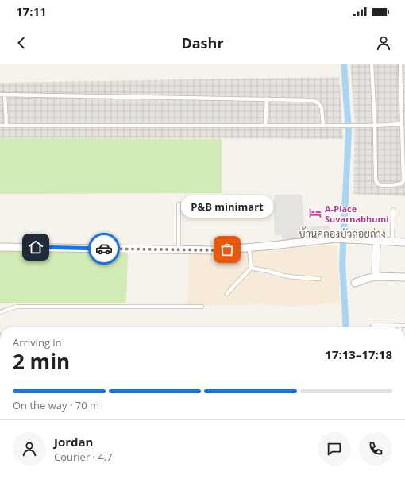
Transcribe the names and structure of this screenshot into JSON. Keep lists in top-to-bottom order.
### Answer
{
  "districts": ["บ้านคลองบัวลอยล่าง"],
  "places": {
    "hotel": ["A-Place Suvarnabhumi"],
    "other": ["P&B minimart"]
  },
  "page": {
    "status": "17:11",
    "header": "Dashr",
    "bubble": "P&B minimart",
    "heading": ["2 min", "Arriving in", "17:13–17:18"],
    "panel": ["Jordan", "Courier · 4.7"],
    "bar": "On the way · 70 m"
  }
}
